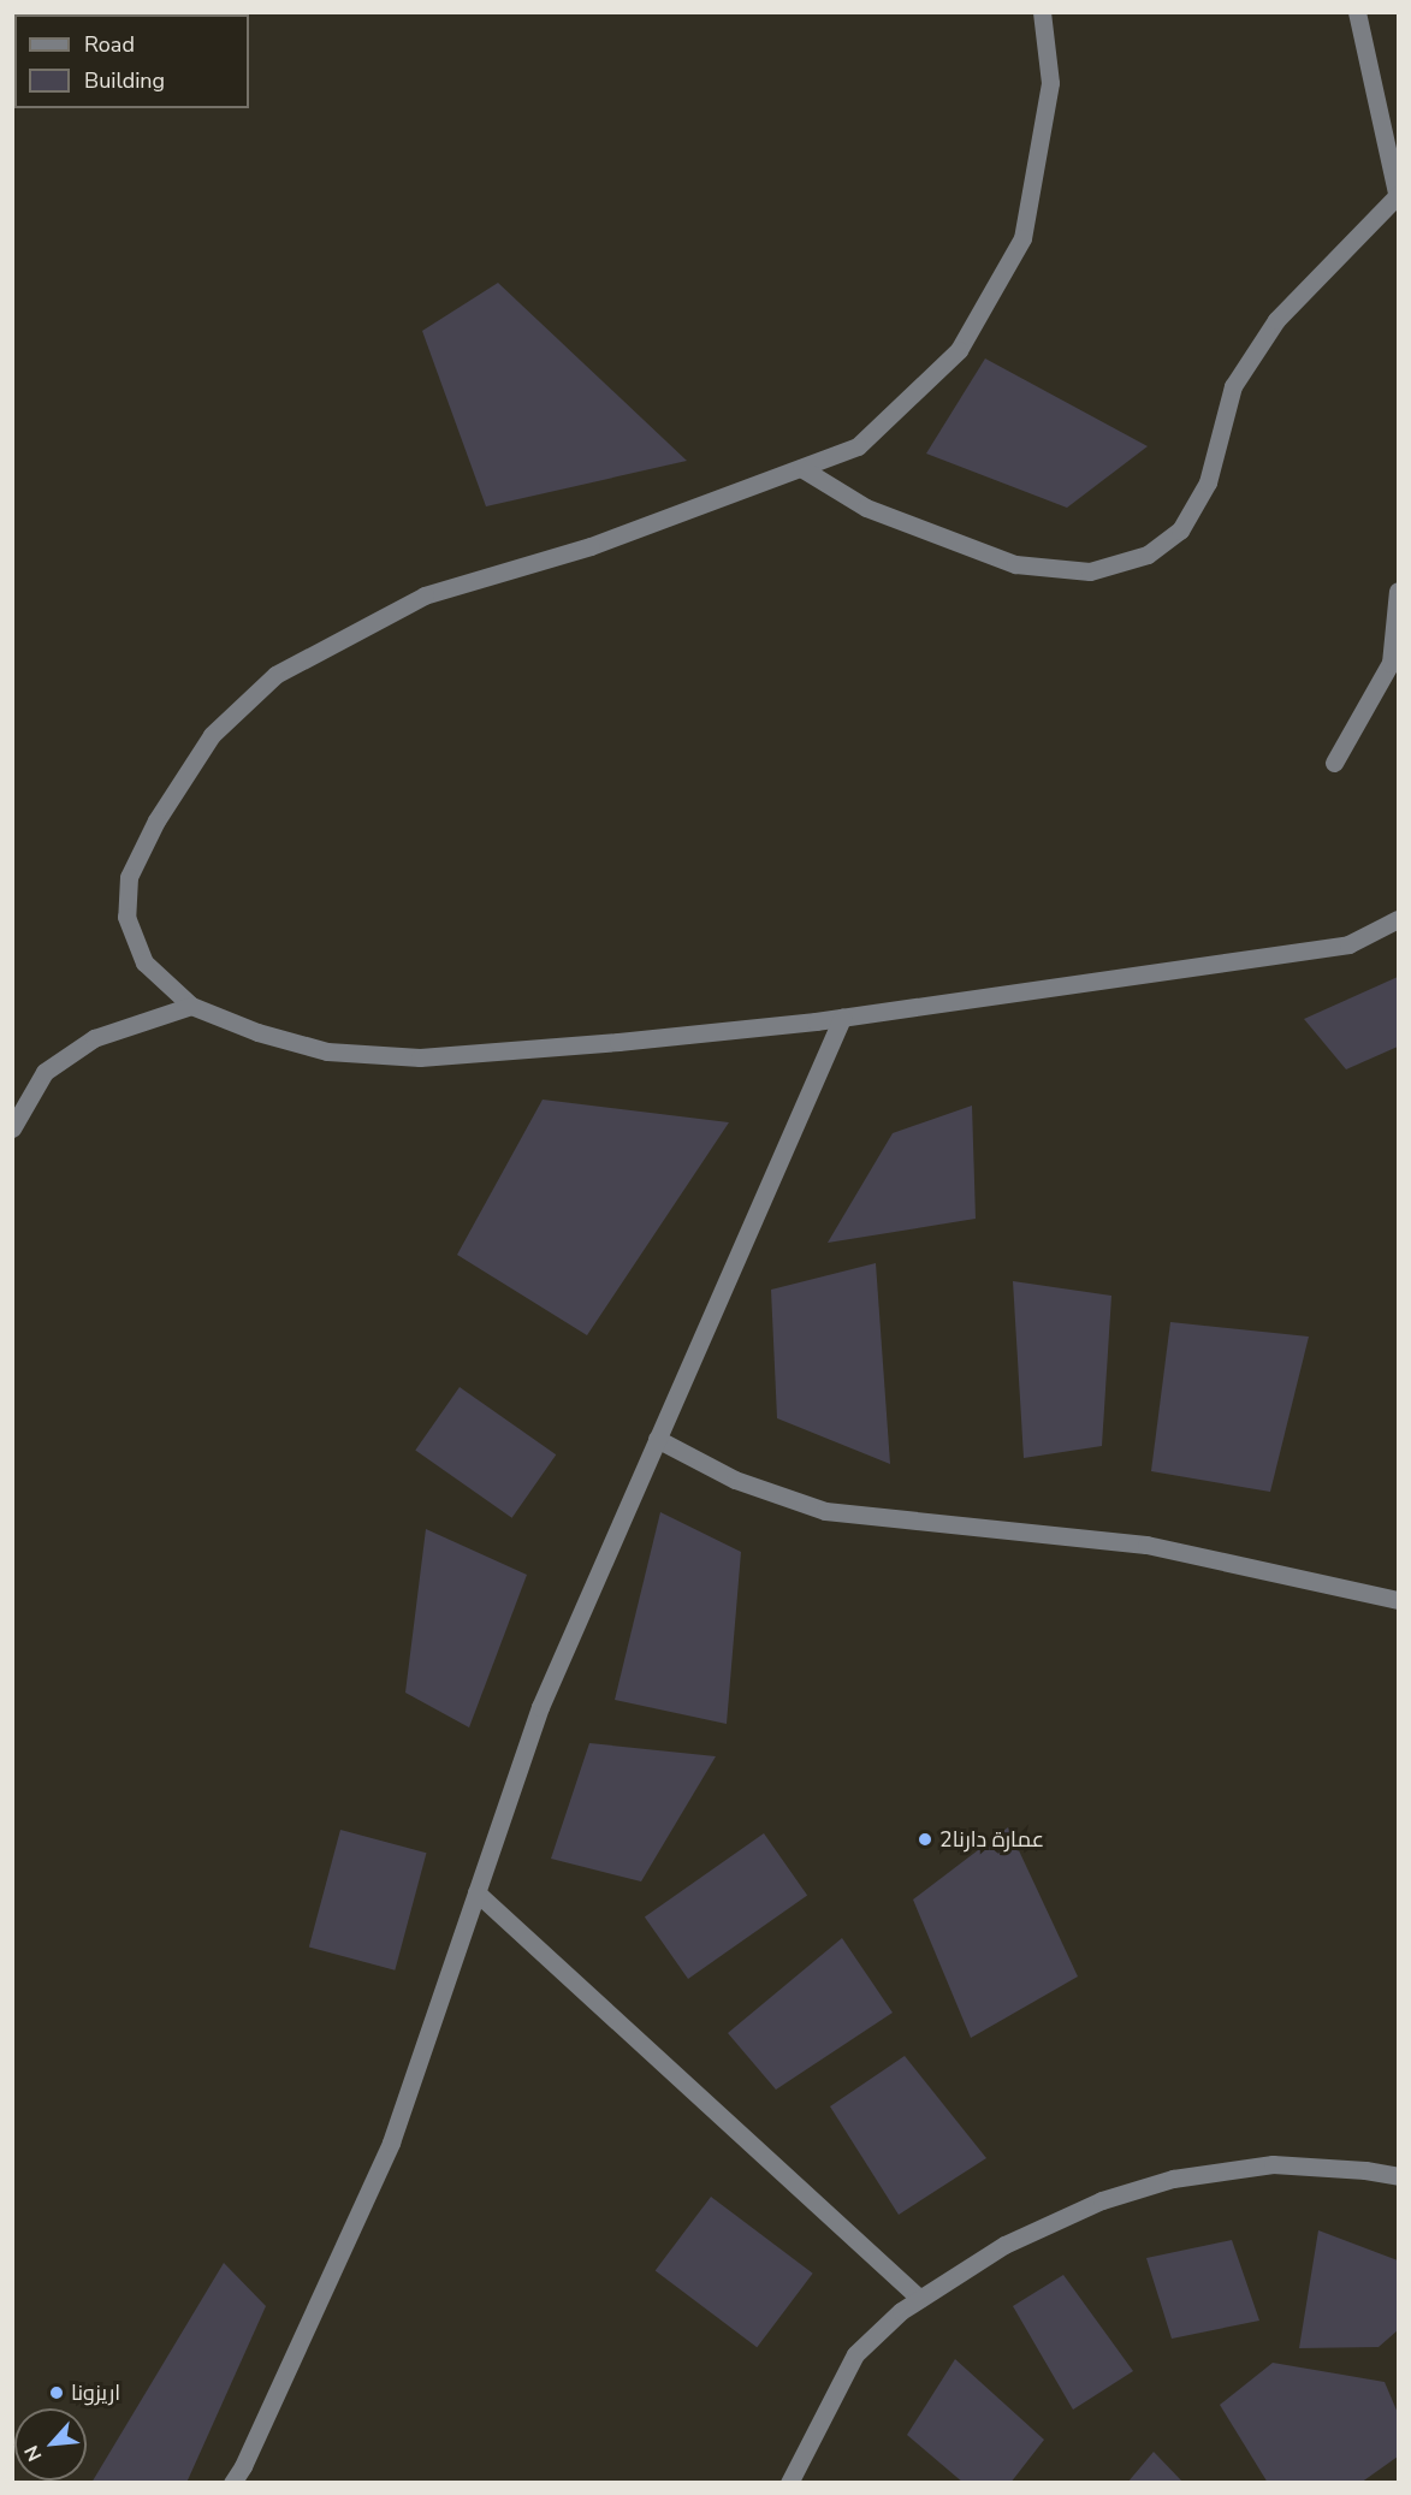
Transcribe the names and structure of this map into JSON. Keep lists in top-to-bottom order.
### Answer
{
  "places": ["عمارة دارنا2", "اريزونا"],
  "legend": ["Road", "Building"],
  "north": "bottom left"
}
